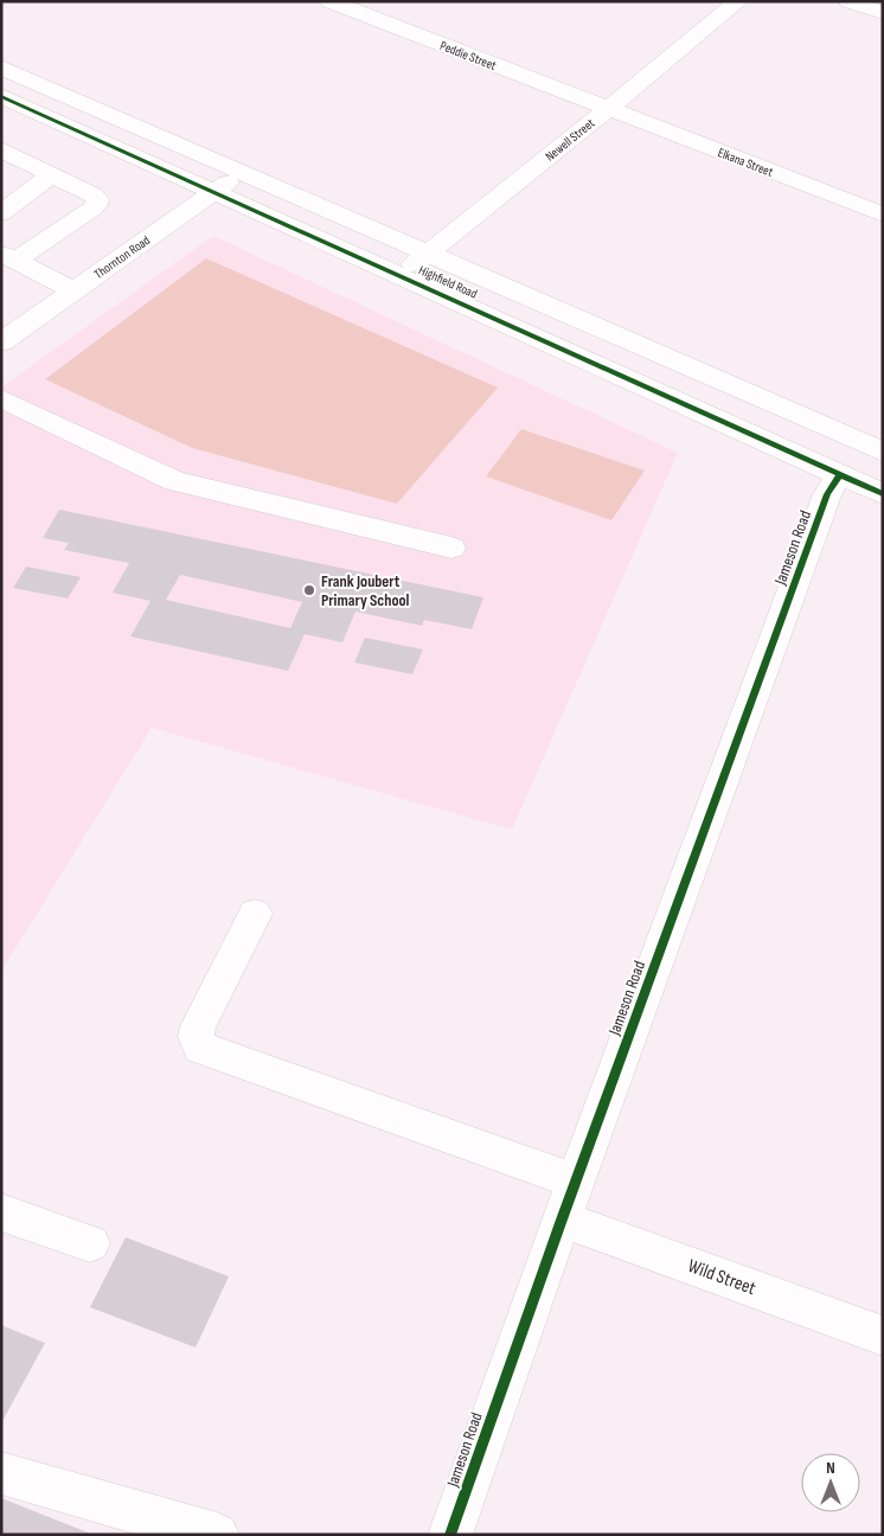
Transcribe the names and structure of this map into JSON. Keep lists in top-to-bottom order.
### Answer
{
  "streets": {
    "street": [
      "Peddie Street",
      "Newell Street",
      "Elkana Street",
      "Thornton Road",
      "Highfield Road",
      "Jameson Road",
      "Wild Street"
    ]
  },
  "crossings": [
    ["Peddie Street", "Newell Street"],
    ["Peddie Street", "Elkana Street"],
    ["Newell Street", "Elkana Street"],
    ["Newell Street", "Highfield Road"],
    ["Thornton Road", "Highfield Road"],
    ["Highfield Road", "Jameson Road"],
    ["Jameson Road", "Wild Street"]
  ],
  "places": ["Frank Joubert Primary School"],
  "north": "top"
}
